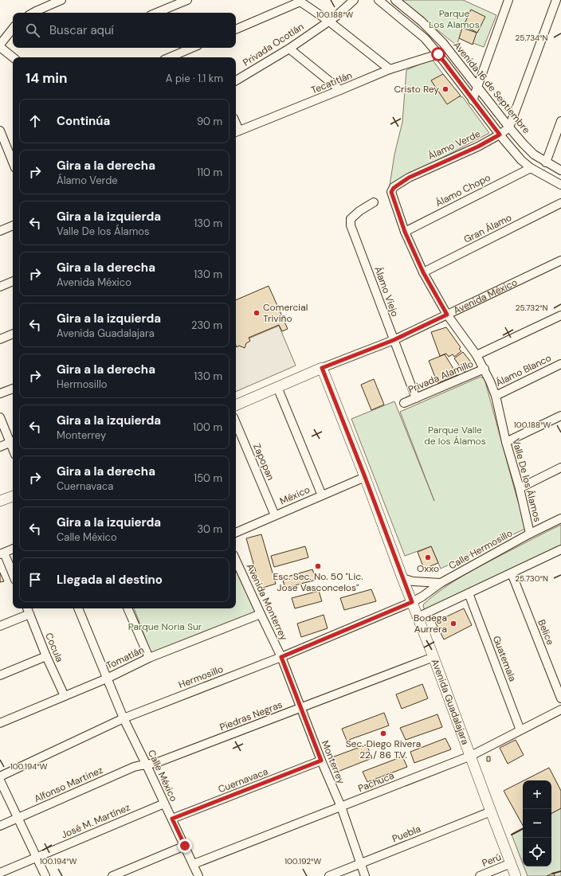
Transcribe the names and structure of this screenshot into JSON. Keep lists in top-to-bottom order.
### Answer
{
  "streets": {
    "main road": ["Avenida México", "Avenida Guadalajara"],
    "street": [
      "Privada Ocotlán",
      "Tecatitlán",
      "Avenida 16 de Septiembre",
      "Álamo Verde",
      "Álamo Chopo",
      "Gran Álamo",
      "Álamo Viejo",
      "Álamo Blanco",
      "Privada Alamillo",
      "Zapopan",
      "Valle De los Álamos",
      "México",
      "Calle Hermosillo",
      "Avenida Monterrey",
      "Belice",
      "Cocula",
      "Tomatlán",
      "Guatemala",
      "Hermosillo",
      "Piedras Negras",
      "Monterrey",
      "Calle México",
      "Cuernavaca",
      "Pachuca",
      "Alfonso Martinez",
      "José M. Martínez",
      "Puebla",
      "Perú"
    ]
  },
  "crossings": [
    ["Avenida 16 de Septiembre", "Álamo Verde"],
    ["Álamo Verde", "Valle De los Álamos"],
    ["Álamo Chopo", "Valle De los Álamos"],
    ["Gran Álamo", "Valle De los Álamos"],
    ["Álamo Viejo", "Avenida México"],
    ["Álamo Viejo", "Privada Alamillo"],
    ["Avenida México", "Valle De los Álamos"],
    ["Avenida México", "Avenida Guadalajara"],
    ["Álamo Blanco", "Valle De los Álamos"],
    ["Privada Alamillo", "Valle De los Álamos"],
    ["Zapopan", "México"],
    ["Valle De los Álamos", "Calle Hermosillo"],
    ["México", "Avenida Guadalajara"],
    ["Calle Hermosillo", "Hermosillo"],
    ["Calle Hermosillo", "Avenida Guadalajara"],
    ["Avenida Monterrey", "Tomatlán"],
    ["Avenida Monterrey", "Hermosillo"],
    ["Avenida Monterrey", "Monterrey"],
    ["Cocula", "Tomatlán"],
    ["Tomatlán", "Calle México"],
    ["Guatemala", "Pachuca"],
    ["Hermosillo", "Avenida Guadalajara"],
    ["Hermosillo", "Monterrey"],
    ["Hermosillo", "Calle México"],
    ["Avenida Guadalajara", "Piedras Negras"],
    ["Avenida Guadalajara", "Pachuca"],
    ["Avenida Guadalajara", "Puebla"],
    ["Avenida Guadalajara", "Perú"],
    ["Piedras Negras", "Monterrey"],
    ["Piedras Negras", "Calle México"],
    ["Piedras Negras", "Alfonso Martinez"],
    ["Monterrey", "Cuernavaca"],
    ["Monterrey", "Pachuca"],
    ["Monterrey", "Puebla"],
    ["Calle México", "Cuernavaca"],
    ["Calle México", "Pachuca"],
    ["Calle México", "Alfonso Martinez"],
    ["Calle México", "José M. Martínez"]
  ],
  "parks": ["Parque Los Alamos", "Parque Valle de los Álamos", "Parque Noria Sur"],
  "places": [
    "Cristo Rey",
    "Comercial Triviño",
    "Oxxo",
    "Esc. Sec. No. 50 \"Lic. Jose Vasconcelos\"",
    "Bodega Aurrera",
    "Sec. Diego Rivera 22 / 86 T.V."
  ],
  "page": {
    "search": "Buscar aquí",
    "heading": ["14 min", "A pie · 1.1 km"],
    "list": [
      ["Continúa", "90 m"],
      ["Gira a la derecha", "Álamo Verde", "110 m"],
      ["Gira a la izquierda", "Valle De los Álamos", "130 m"],
      ["Gira a la derecha", "Avenida México", "130 m"],
      ["Gira a la izquierda", "Avenida Guadalajara", "230 m"],
      ["Gira a la derecha", "Hermosillo", "130 m"],
      ["Gira a la izquierda", "Monterrey", "100 m"],
      ["Gira a la derecha", "Cuernavaca", "150 m"],
      ["Gira a la izquierda", "Calle México", "30 m"],
      "Llegada al destino"
    ],
    "map_buttons": ["+", "−"]
  },
  "coordinates": [
    "100.188°W",
    "25.734°N",
    "25.732°N",
    "25.730°N",
    "100.194°W",
    "100.192°W"
  ]
}
